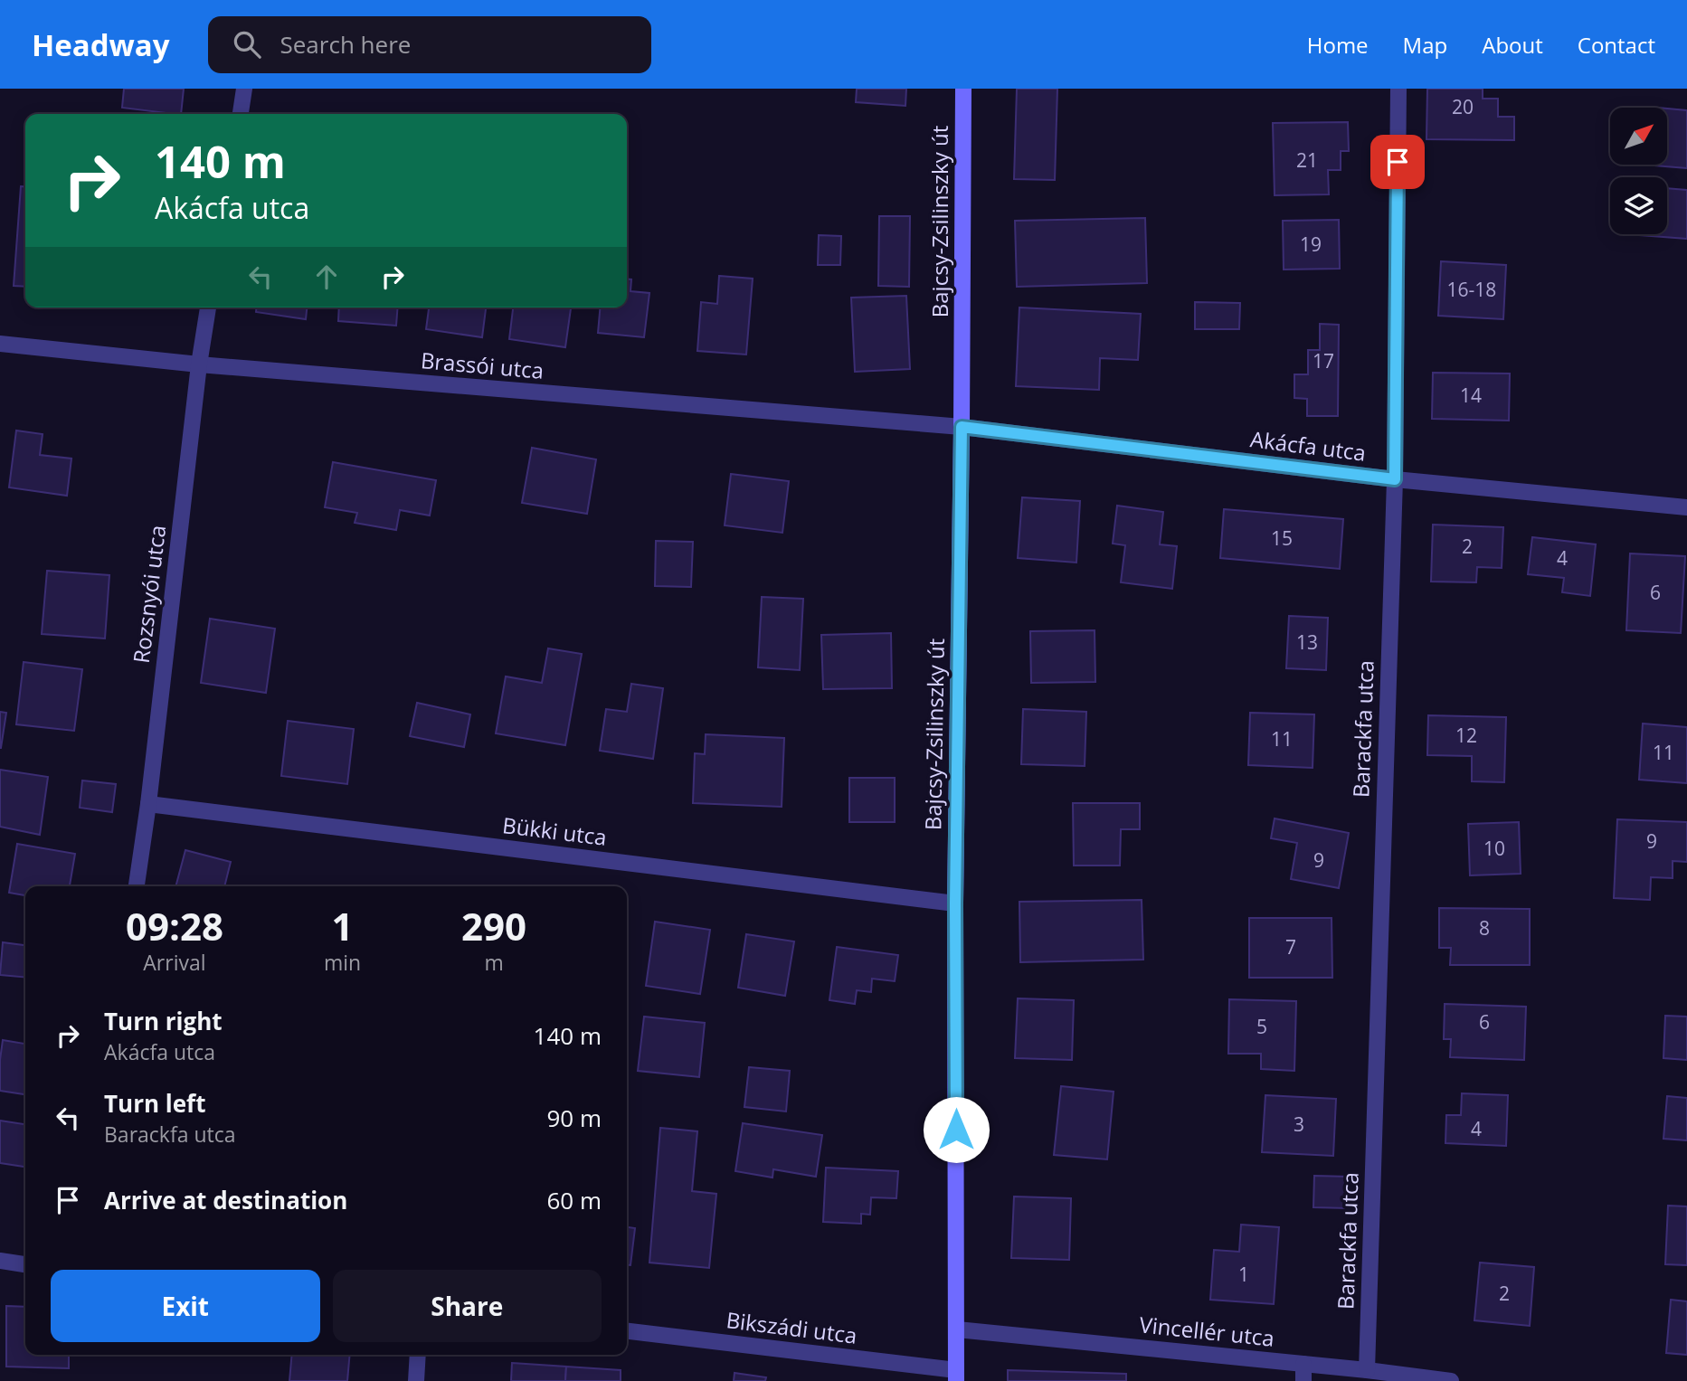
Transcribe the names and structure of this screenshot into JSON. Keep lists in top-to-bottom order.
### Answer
{
  "streets": {
    "main road": ["Bajcsy-Zsilinszky út"],
    "street": [
      "Brassói utca",
      "Akácfa utca",
      "Rozsnyói utca",
      "Barackfa utca",
      "Bükki utca",
      "Bikszádi utca",
      "Vincellér utca"
    ]
  },
  "crossings": [
    ["Bajcsy-Zsilinszky út", "Brassói utca"],
    ["Bajcsy-Zsilinszky út", "Akácfa utca"],
    ["Bajcsy-Zsilinszky út", "Bükki utca"],
    ["Bajcsy-Zsilinszky út", "Bikszádi utca"],
    ["Bajcsy-Zsilinszky út", "Vincellér utca"],
    ["Brassói utca", "Akácfa utca"],
    ["Brassói utca", "Rozsnyói utca"],
    ["Akácfa utca", "Barackfa utca"],
    ["Rozsnyói utca", "Bükki utca"],
    ["Barackfa utca", "Vincellér utca"]
  ],
  "house_numbers": [
    "20",
    "21",
    "19",
    "16-18",
    "17",
    "14",
    "15",
    "2",
    "4",
    "6",
    "13",
    "12",
    "11",
    "11",
    "9",
    "10",
    "9",
    "8",
    "7",
    "6",
    "5",
    "3",
    "4",
    "1",
    "2"
  ],
  "north": "top right",
  "page": {
    "header": "Headway",
    "search": "Search here",
    "nav": [
      "Home",
      "Map",
      "About",
      "Contact"
    ],
    "turn": ["140 m", "Akácfa utca"],
    "eta": [
      "09:28",
      "Arrival",
      "1",
      "min",
      "290",
      "m"
    ],
    "list": [
      {
        "name": "Turn right",
        "note": "Akácfa utca",
        "value": "140 m"
      },
      {
        "name": "Turn left",
        "note": "Barackfa utca",
        "value": "90 m"
      },
      {
        "name": "Arrive at destination",
        "value": "60 m"
      }
    ],
    "buttons": ["Exit", "Share"]
  }
}
